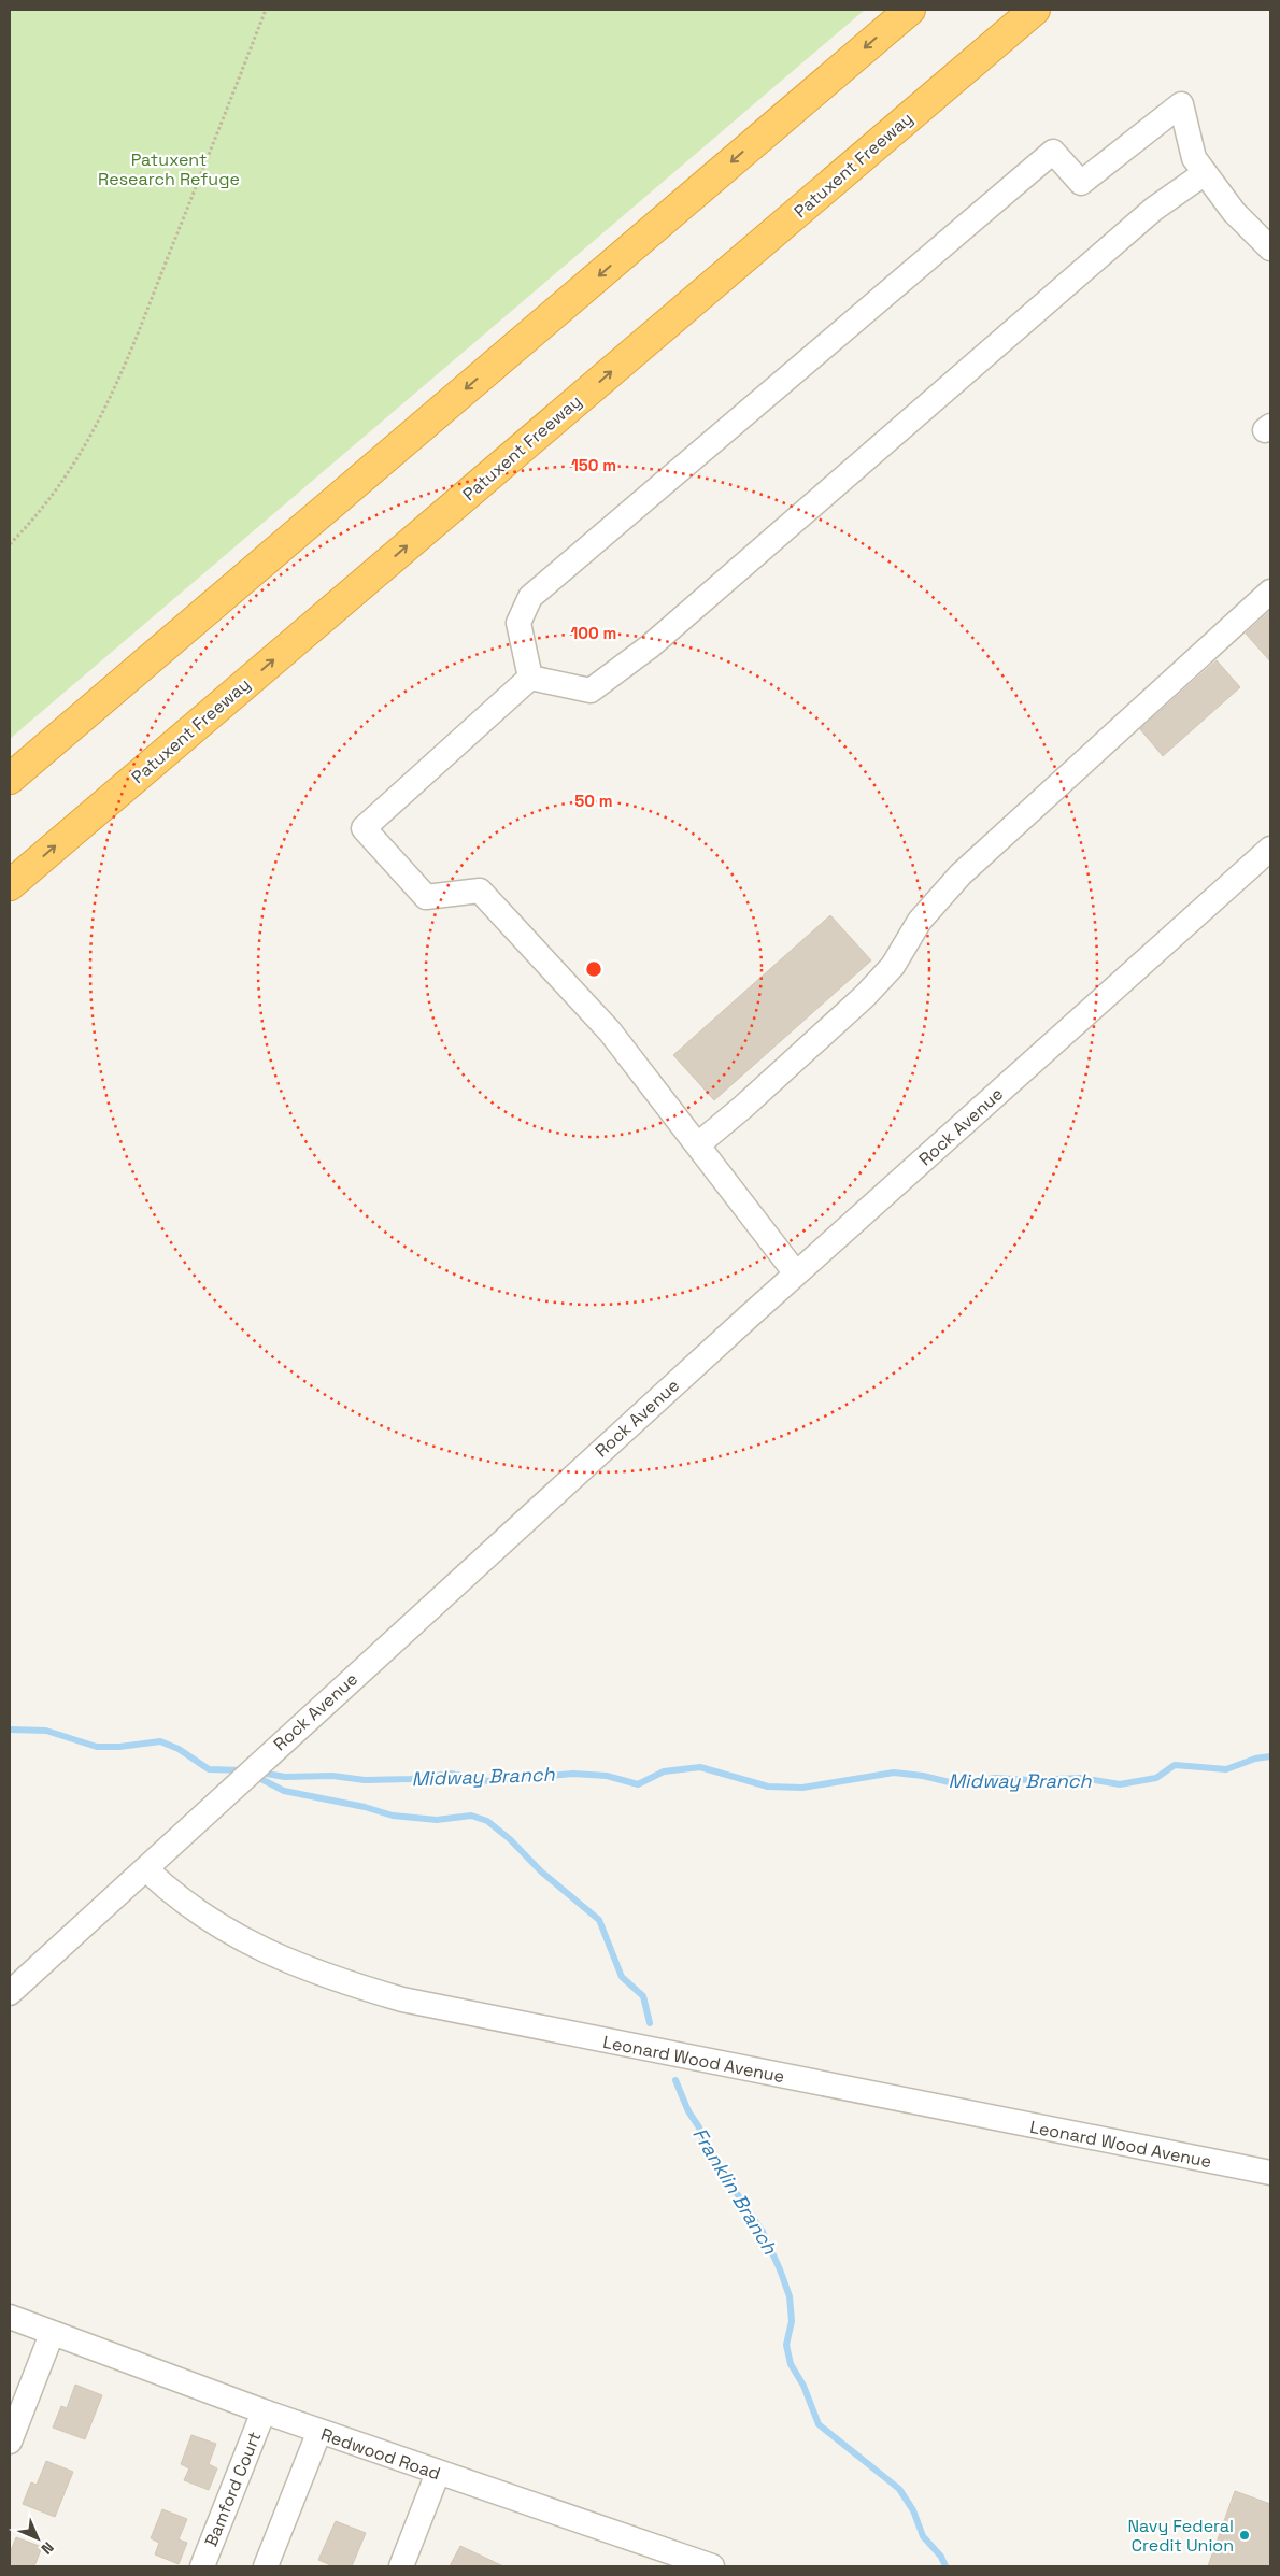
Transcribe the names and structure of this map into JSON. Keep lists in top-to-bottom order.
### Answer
{
  "streets": {
    "highway": ["Patuxent Freeway"],
    "street": [
      "Rock Avenue",
      "Leonard Wood Avenue",
      "Redwood Road",
      "Bamford Court"
    ]
  },
  "crossings": [
    ["Rock Avenue", "Leonard Wood Avenue"],
    ["Redwood Road", "Bamford Court"]
  ],
  "water": ["Midway Branch", "Franklin Branch"],
  "parks": ["Patuxent Research Refuge"],
  "places": ["Navy Federal Credit Union"],
  "north": "bottom right",
  "rings": ["150 m", "100 m", "50 m"]
}
